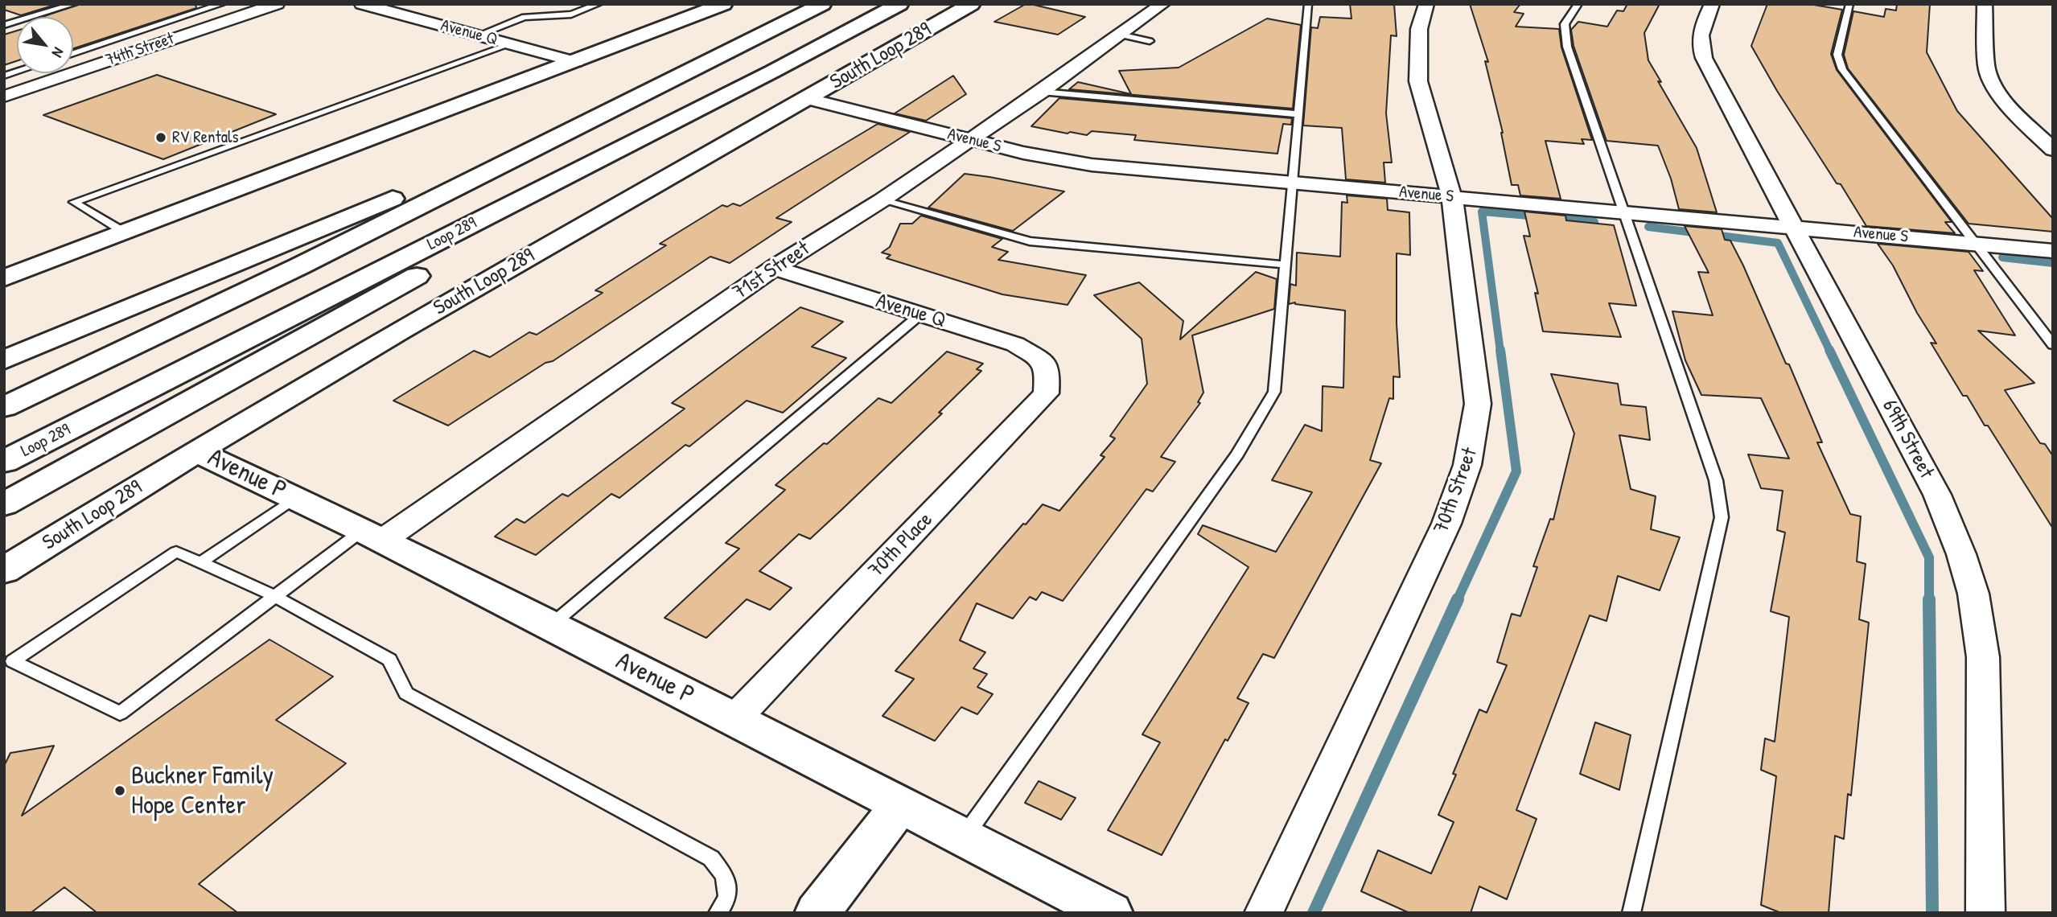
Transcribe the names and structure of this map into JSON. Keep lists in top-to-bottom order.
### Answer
{
  "streets": {
    "main road": ["South Loop 289", "Loop 289", "Avenue P"],
    "street": [
      "Avenue Q",
      "74th Street",
      "Avenue S",
      "71st Street",
      "69th Street",
      "70th Street",
      "70th Place"
    ]
  },
  "crossings": [
    ["Avenue Q", "71st Street"],
    ["Avenue Q", "70th Place"],
    ["South Loop 289", "Avenue S"],
    ["South Loop 289", "Avenue P"],
    ["Avenue S", "71st Street"],
    ["Avenue S", "69th Street"],
    ["Avenue S", "70th Street"],
    ["71st Street", "Avenue P"],
    ["Avenue P", "70th Place"]
  ],
  "places": ["RV Rentals", "Buckner Family Hope Center"],
  "north": "bottom right"
}
